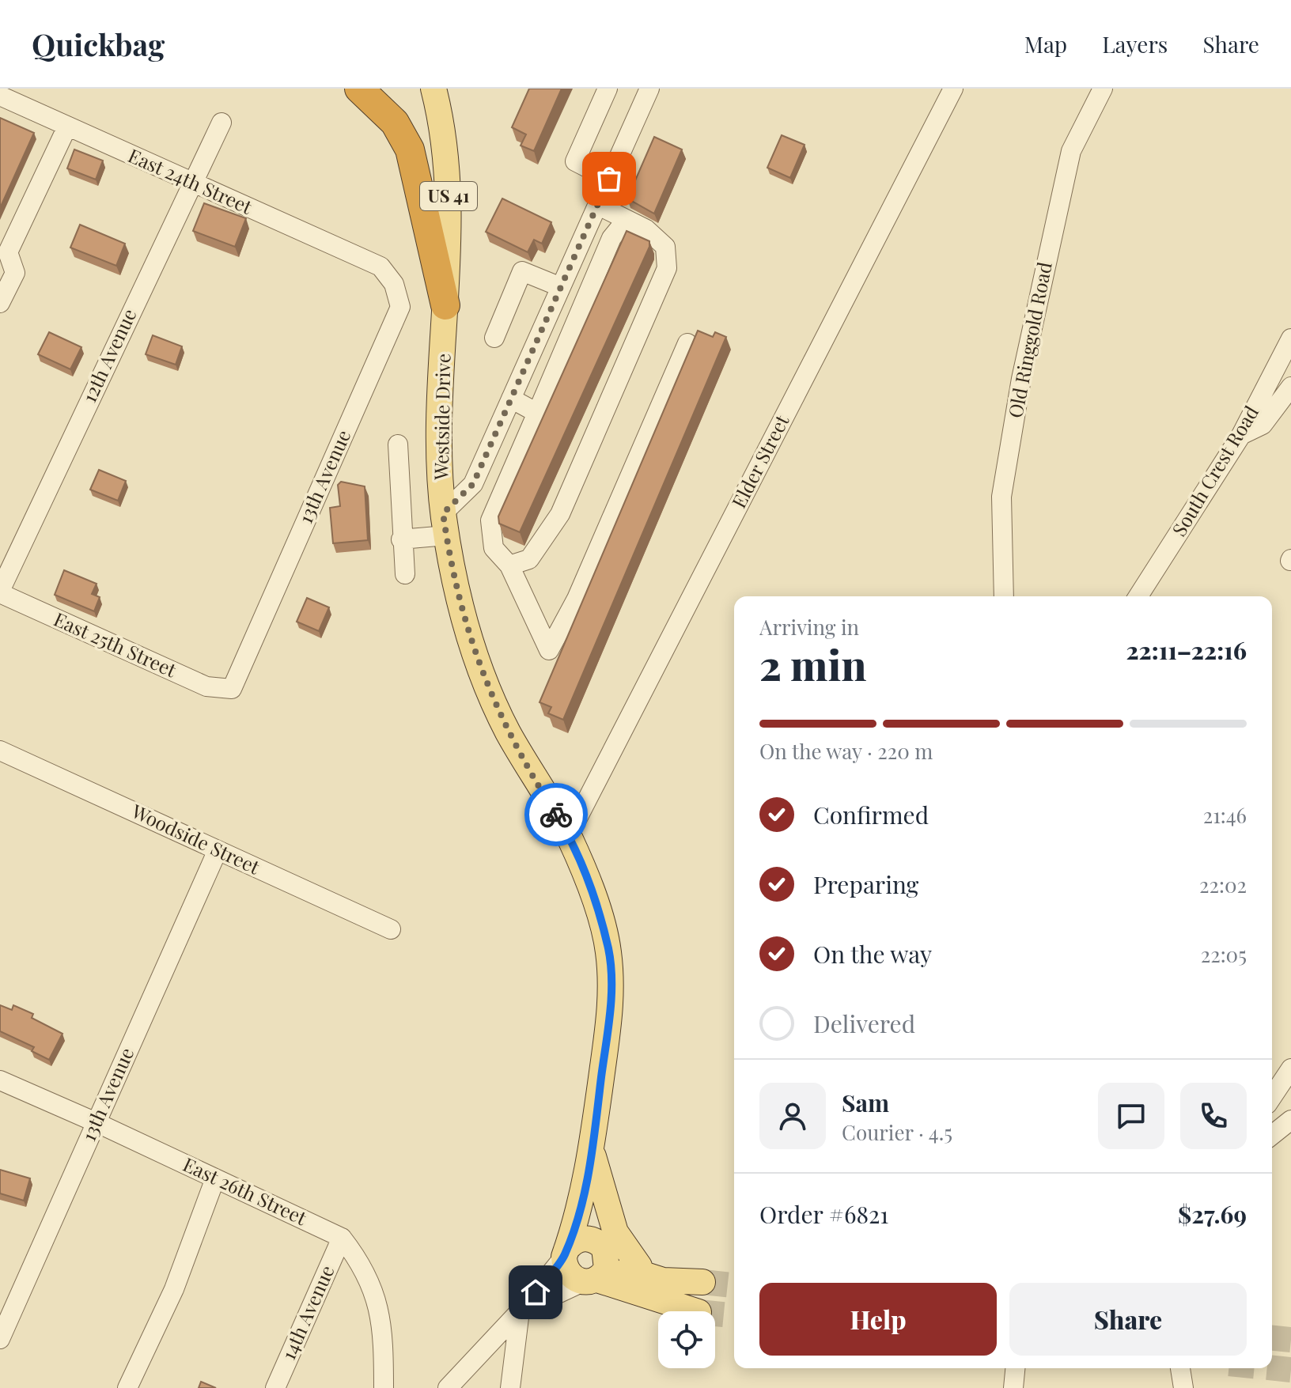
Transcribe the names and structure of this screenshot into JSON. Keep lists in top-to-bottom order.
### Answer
{
  "streets": {
    "main road": ["US 41", "Westside Drive"],
    "street": [
      "East 24th Street",
      "Old Ringgold Road",
      "12th Avenue",
      "Elder Street",
      "South Crest Road",
      "13th Avenue",
      "East 25th Street",
      "Woodside Street",
      "East 26th Street",
      "14th Avenue"
    ]
  },
  "crossings": [
    ["East 24th Street", "12th Avenue"],
    ["East 24th Street", "13th Avenue"],
    ["12th Avenue", "East 25th Street"],
    ["Westside Drive", "Elder Street"],
    ["13th Avenue", "East 25th Street"],
    ["13th Avenue", "Woodside Street"],
    ["13th Avenue", "East 26th Street"],
    ["East 26th Street", "14th Avenue"]
  ],
  "page": {
    "header": "Quickbag",
    "nav": ["Map", "Layers", "Share"],
    "heading": ["2 min", "Arriving in", "22:11–22:16"],
    "panel": [
      "Sam",
      "Courier · 4.5",
      "Order #6821",
      "$27.69"
    ],
    "bar": "On the way · 220 m",
    "list": [
      ["Confirmed", "21:46"],
      ["Preparing", "22:02"],
      ["On the way", "22:05"],
      "Delivered"
    ],
    "buttons": ["Help", "Share"]
  }
}
